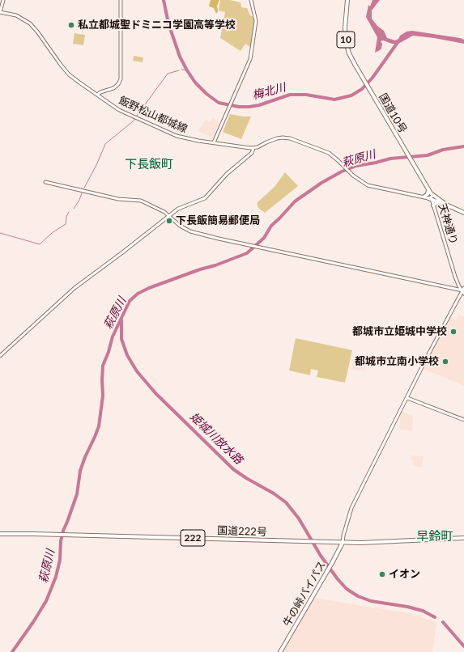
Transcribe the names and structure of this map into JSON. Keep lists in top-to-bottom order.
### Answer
{
  "streets": {
    "highway": [
      "10",
      "国道10号",
      "国道222号",
      "222",
      "牛の峠バイパス"
    ],
    "street": ["飯野松山都城線", "天神通り"]
  },
  "crossings": [
    ["国道222号", "牛の峠バイパス"]
  ],
  "districts": ["下長飯町", "早鈴町"],
  "water": ["梅北川", "萩原川", "姫城川放水路"],
  "places": [
    "私立都城聖ドミニコ学園高等学校",
    "下長飯簡易郵便局",
    "都城市立姫城中学校",
    "都城市立南小学校",
    "イオン"
  ]
}
